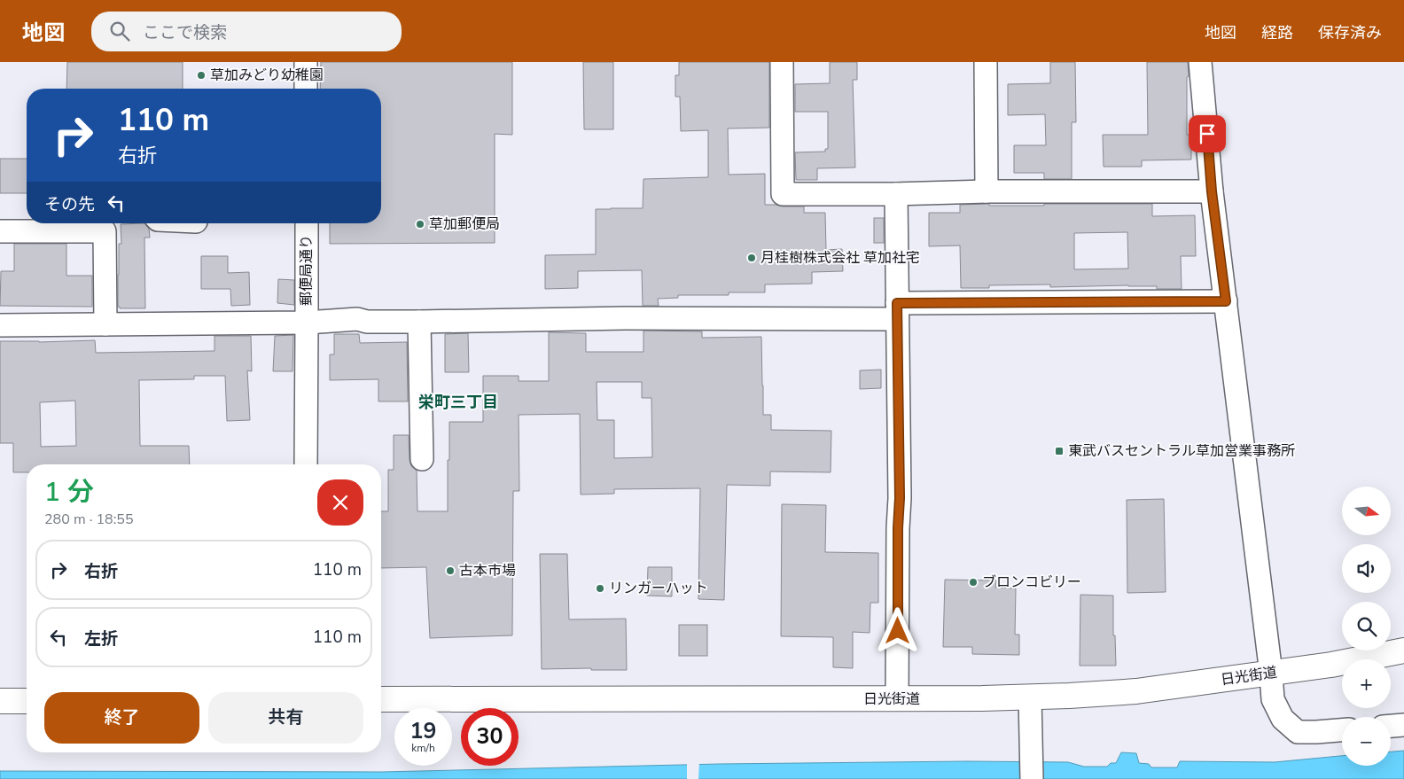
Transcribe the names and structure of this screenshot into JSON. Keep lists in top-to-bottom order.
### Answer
{
  "streets": {
    "main road": ["日光街道"],
    "street": ["郵便局通り"]
  },
  "districts": ["栄町三丁目"],
  "places": {
    "other": [
      "草加みどり幼稚園",
      "草加郵便局",
      "月桂樹株式会社 草加社宅",
      "古本市場",
      "ブロンコビリー",
      "リンガーハット"
    ],
    "transit": ["東武バスセントラル草加営業事務所"]
  },
  "north": "right",
  "page": {
    "header": "地図",
    "search": "ここで検索",
    "nav": ["地図", "経路", "保存済み"],
    "turn": ["110 m", "右折"],
    "then": "その先",
    "heading": ["1 分", "280 m · 18:55"],
    "map_buttons": ["+", "−"],
    "list": [
      {
        "name": "右折",
        "value": "110 m"
      },
      {
        "name": "左折",
        "value": "110 m"
      }
    ],
    "buttons": ["終了", "共有"],
    "speed": "19 km/h",
    "limit": "30"
  }
}
